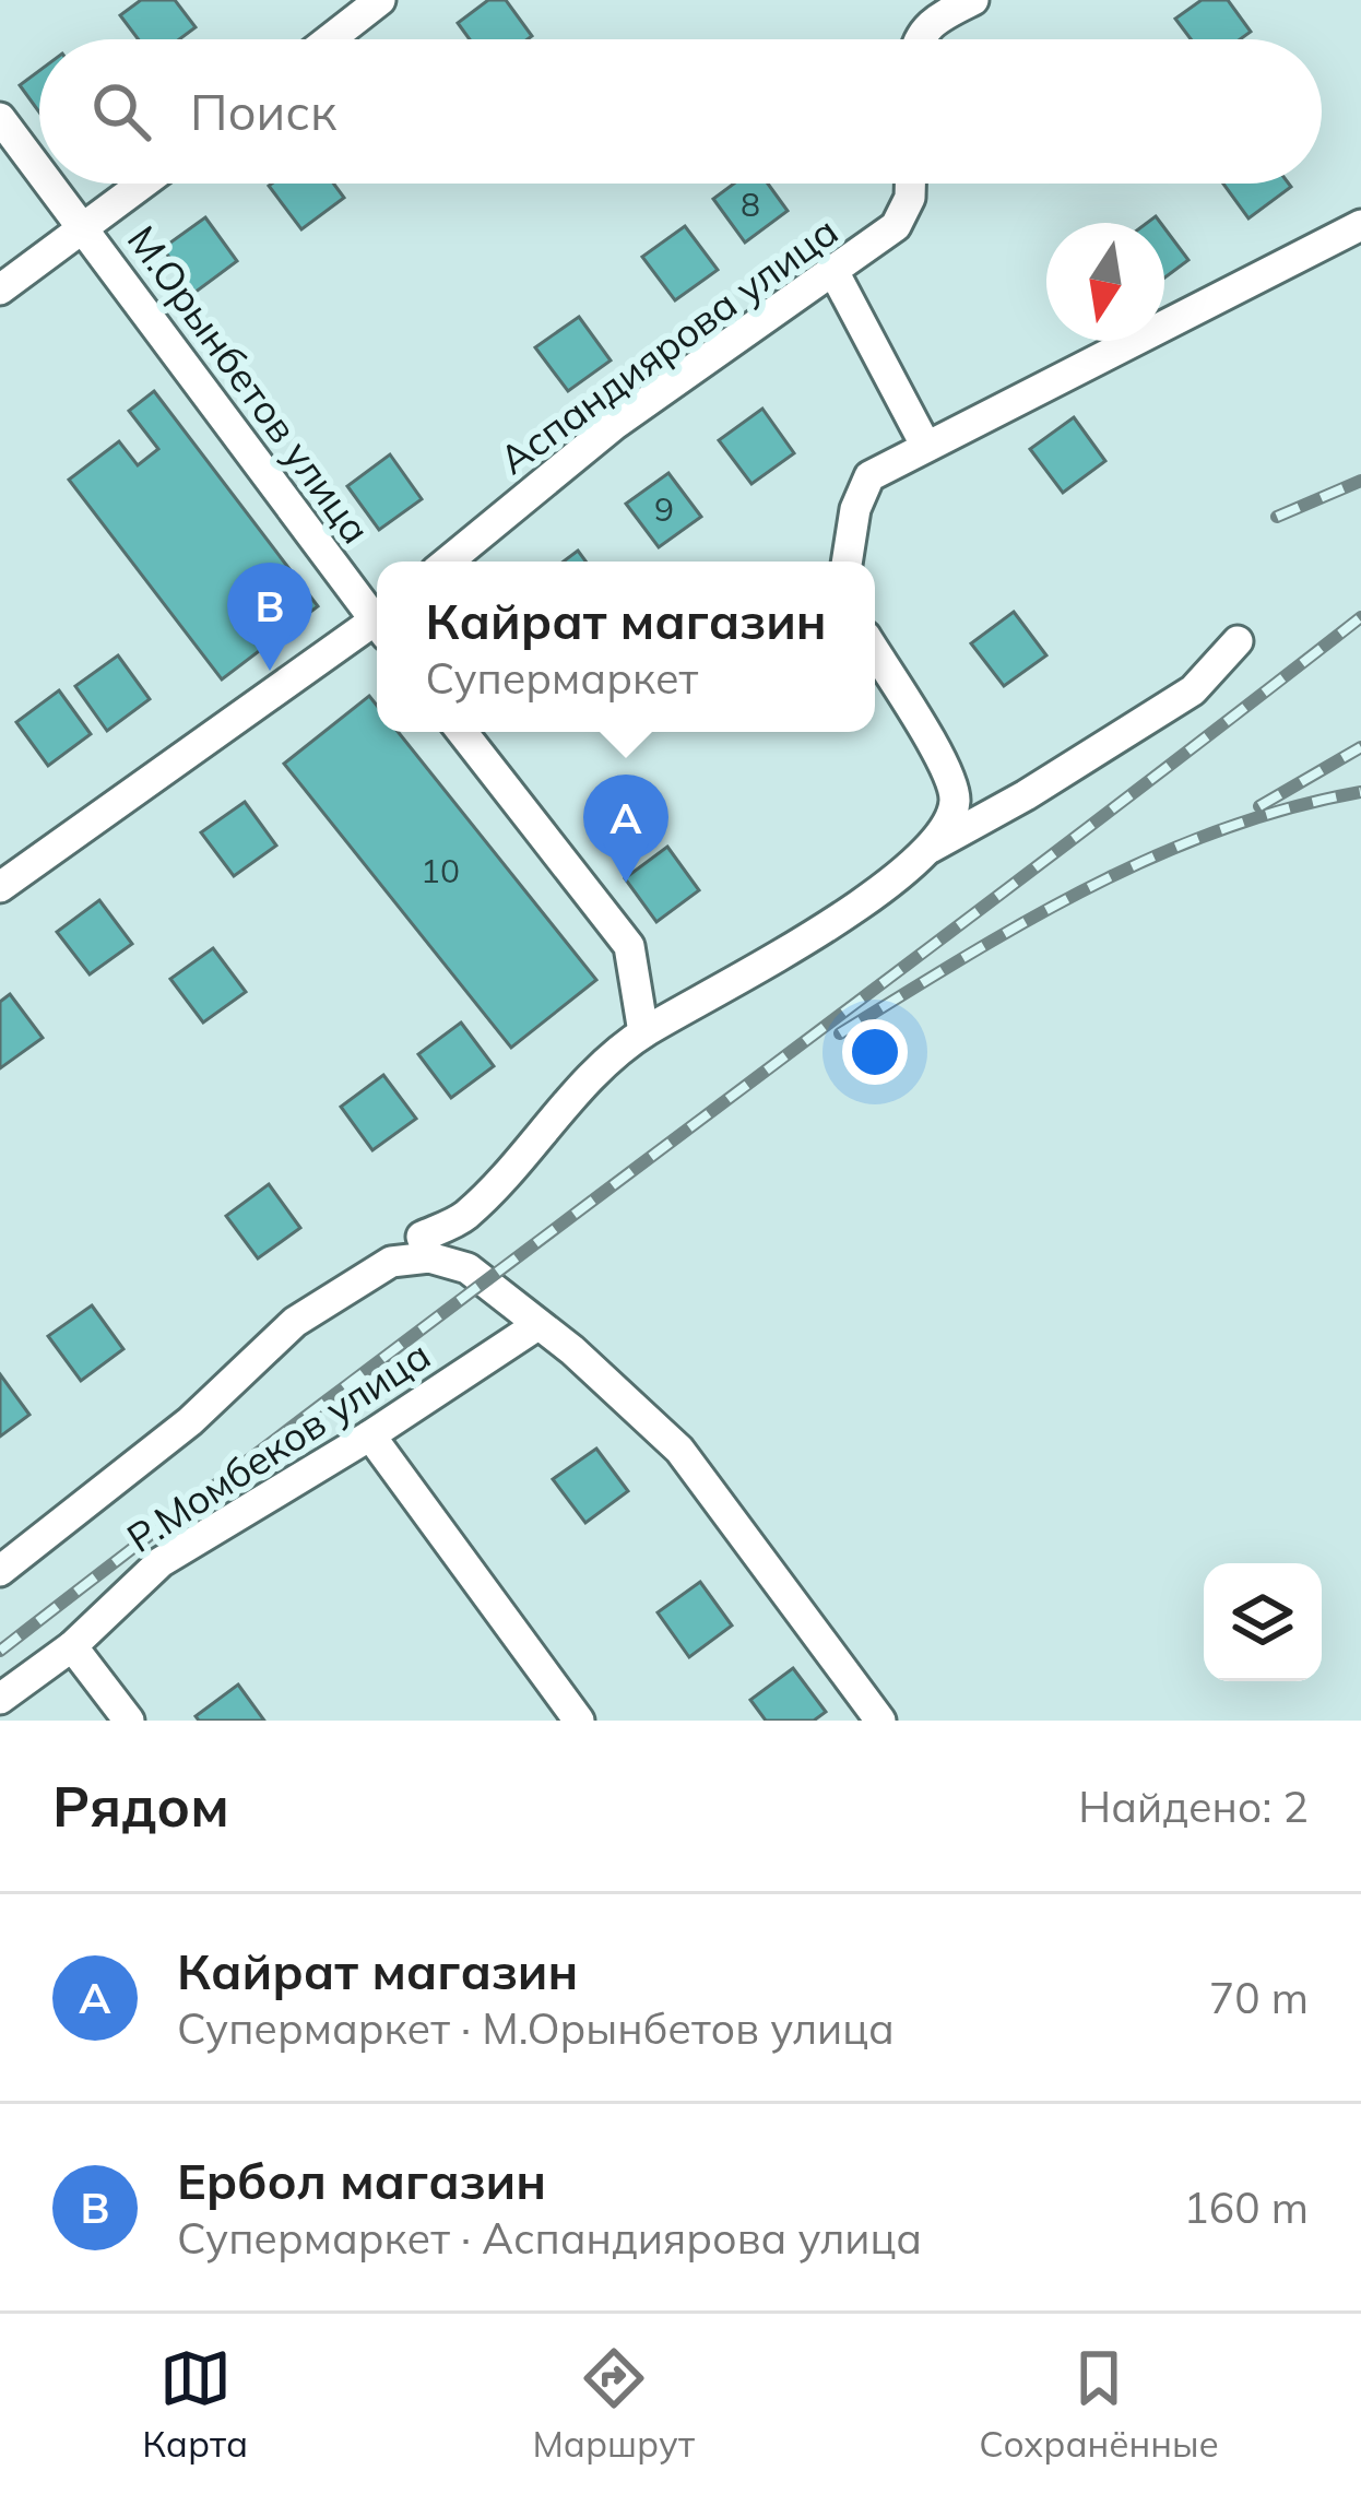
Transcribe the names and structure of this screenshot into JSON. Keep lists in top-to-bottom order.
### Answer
{
  "streets": {
    "street": ["Аспандиярова улица", "М.Орынбетов улица", "Р.Момбеков улица"]
  },
  "house_numbers": ["8", "9", "10"],
  "north": "bottom",
  "page": {
    "search": "Поиск",
    "popup": ["Кайрат магазин", "Супермаркет"],
    "pins": ["B", "A"],
    "heading": ["Рядом", "Найдено: 2"],
    "list": [
      {
        "mark": "A",
        "name": "Кайрат магазин",
        "note": "Супермаркет · М.Орынбетов улица",
        "value": "70 m"
      },
      {
        "mark": "B",
        "name": "Ербол магазин",
        "note": "Супермаркет · Аспандиярова улица",
        "value": "160 m"
      }
    ],
    "nav": ["Карта", "Маршрут", "Сохранённые"]
  }
}
